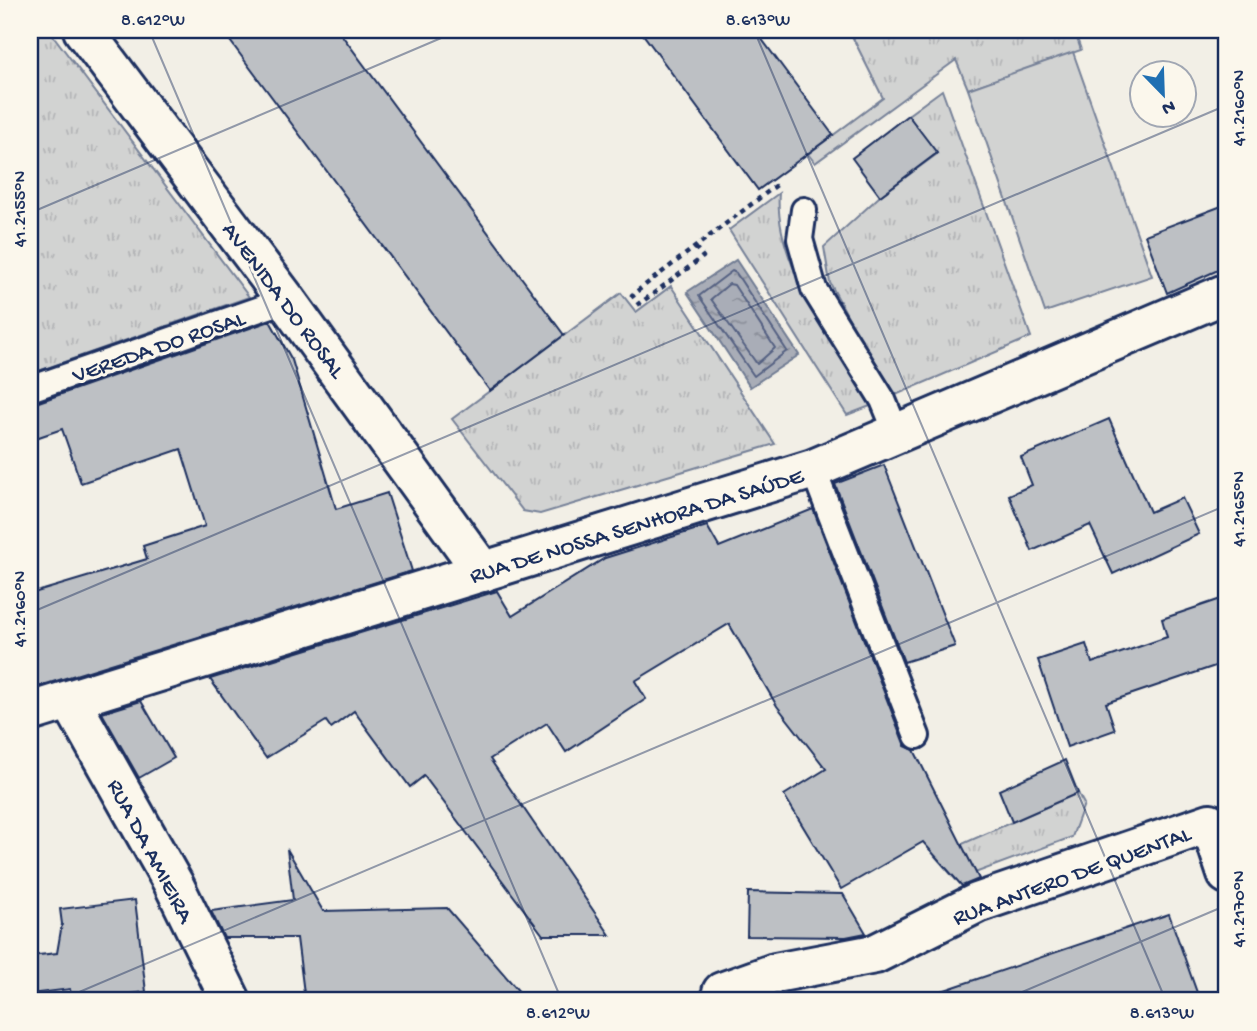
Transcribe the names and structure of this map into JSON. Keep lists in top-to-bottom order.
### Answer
{
  "streets": {
    "street": [
      "AVENIDA DO ROSAL",
      "RUA DE NOSSA SENHORA DA SAÚDE",
      "RUA DA AMIEIRA",
      "RUA ANTERO DE QUENTAL"
    ],
    "lane": ["VEREDA DO ROSAL"]
  },
  "crossings": [
    ["AVENIDA DO ROSAL", "VEREDA DO ROSAL"],
    ["AVENIDA DO ROSAL", "RUA DE NOSSA SENHORA DA SAÚDE"],
    ["RUA DE NOSSA SENHORA DA SAÚDE", "RUA DA AMIEIRA"]
  ],
  "north": "bottom right",
  "coordinates": [
    "8.612°W",
    "8.613°W",
    "41.2160°N",
    "41.2155°N",
    "41.2165°N",
    "41.2170°N"
  ]
}
